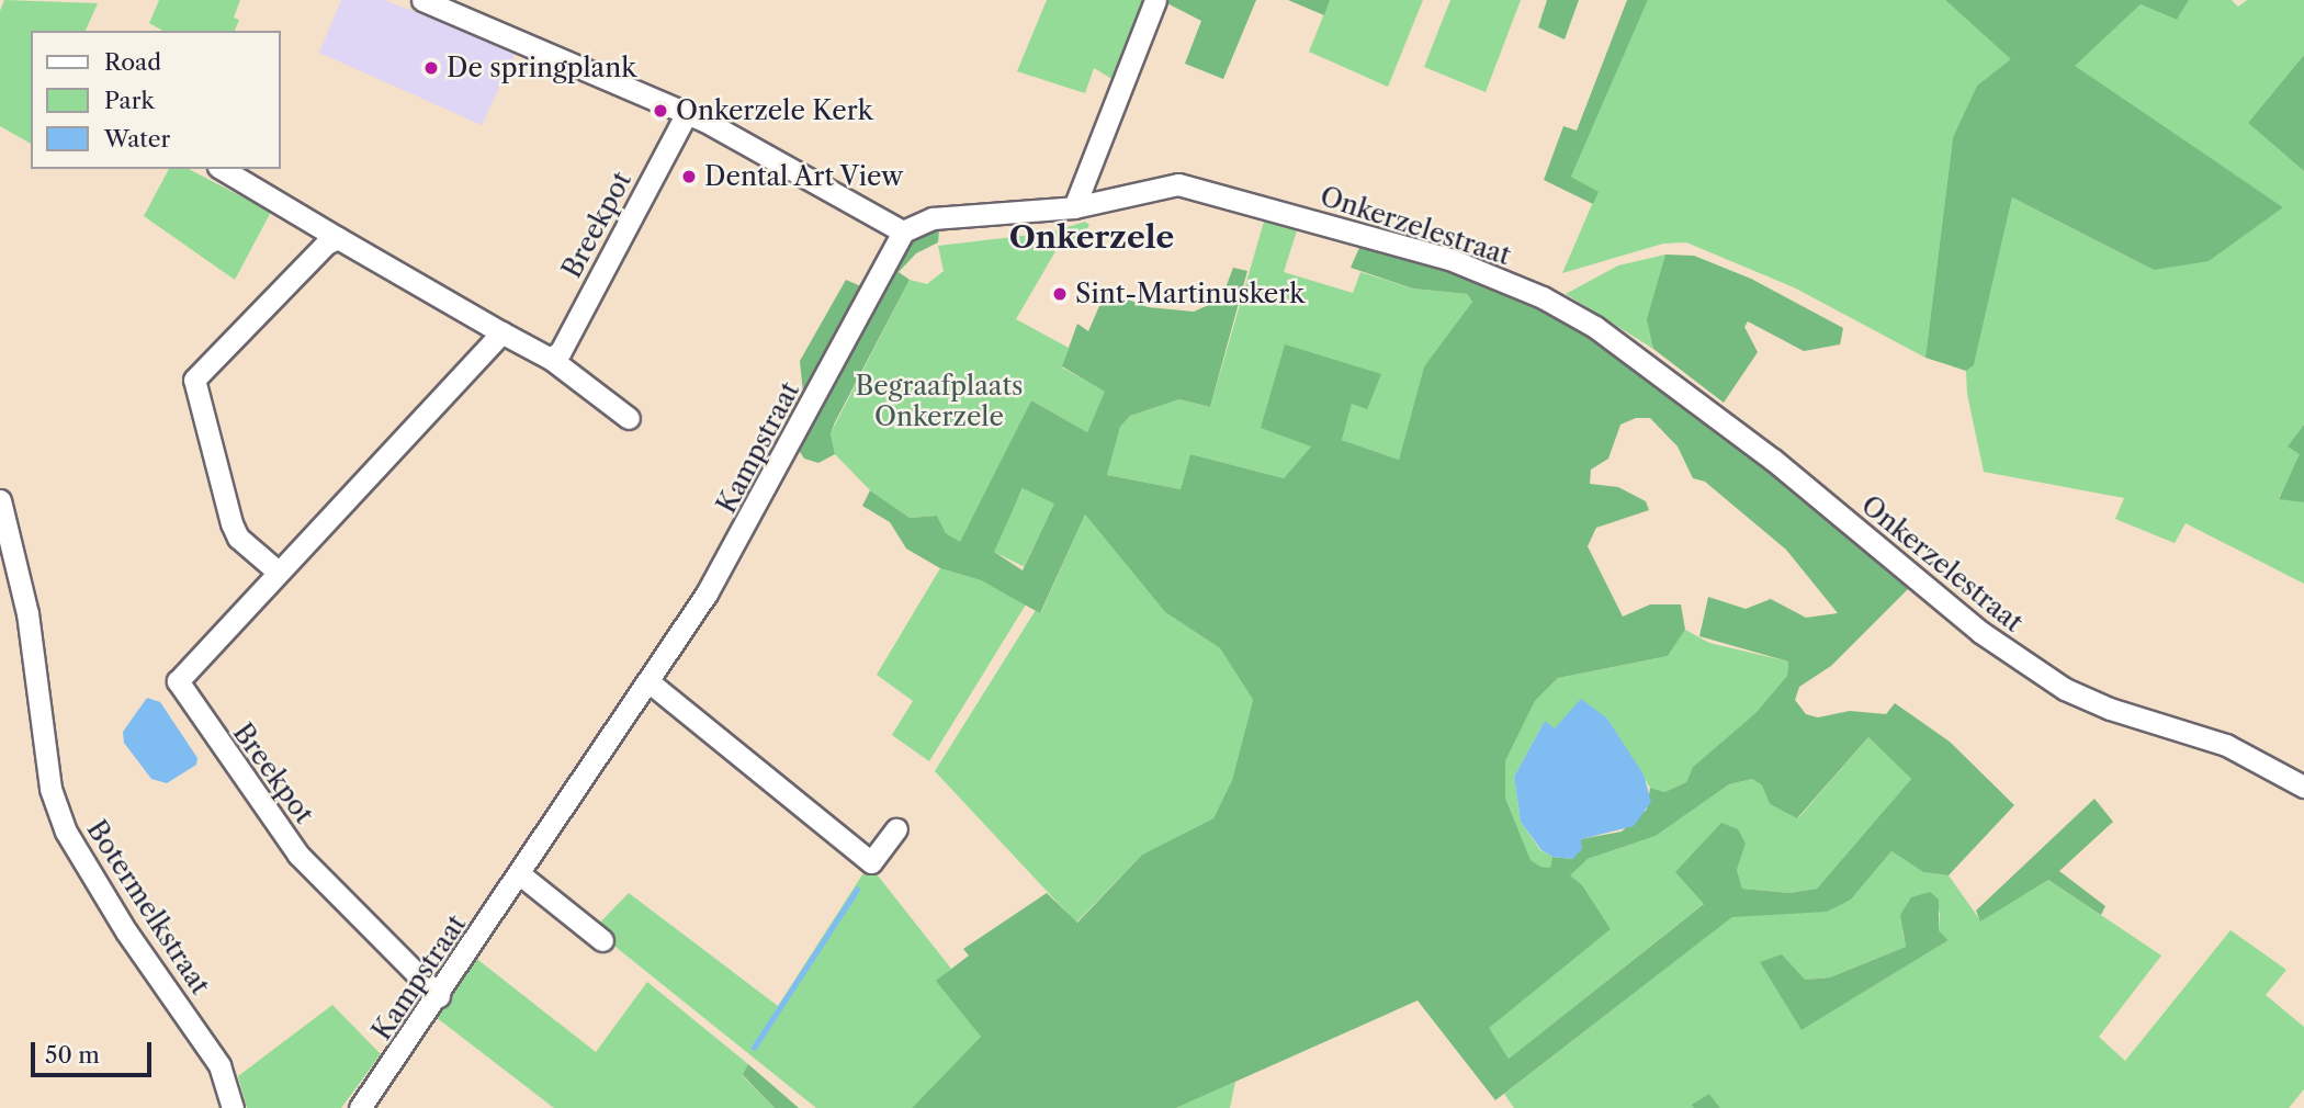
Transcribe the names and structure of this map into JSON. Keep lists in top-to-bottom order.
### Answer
{
  "streets": {
    "street": [
      "Breekpot",
      "Onkerzelestraat",
      "Kampstraat",
      "Botermelkstraat"
    ]
  },
  "crossings": [
    ["Breekpot", "Kampstraat"],
    ["Onkerzelestraat", "Kampstraat"]
  ],
  "districts": ["Onkerzele"],
  "parks": ["Begraafplaats Onkerzele"],
  "places": [
    "De springplank",
    "Onkerzele Kerk",
    "Dental Art View",
    "Sint-Martinuskerk"
  ],
  "legend": ["Road", "Park", "Water"],
  "scale_bar": "50 m"
}
